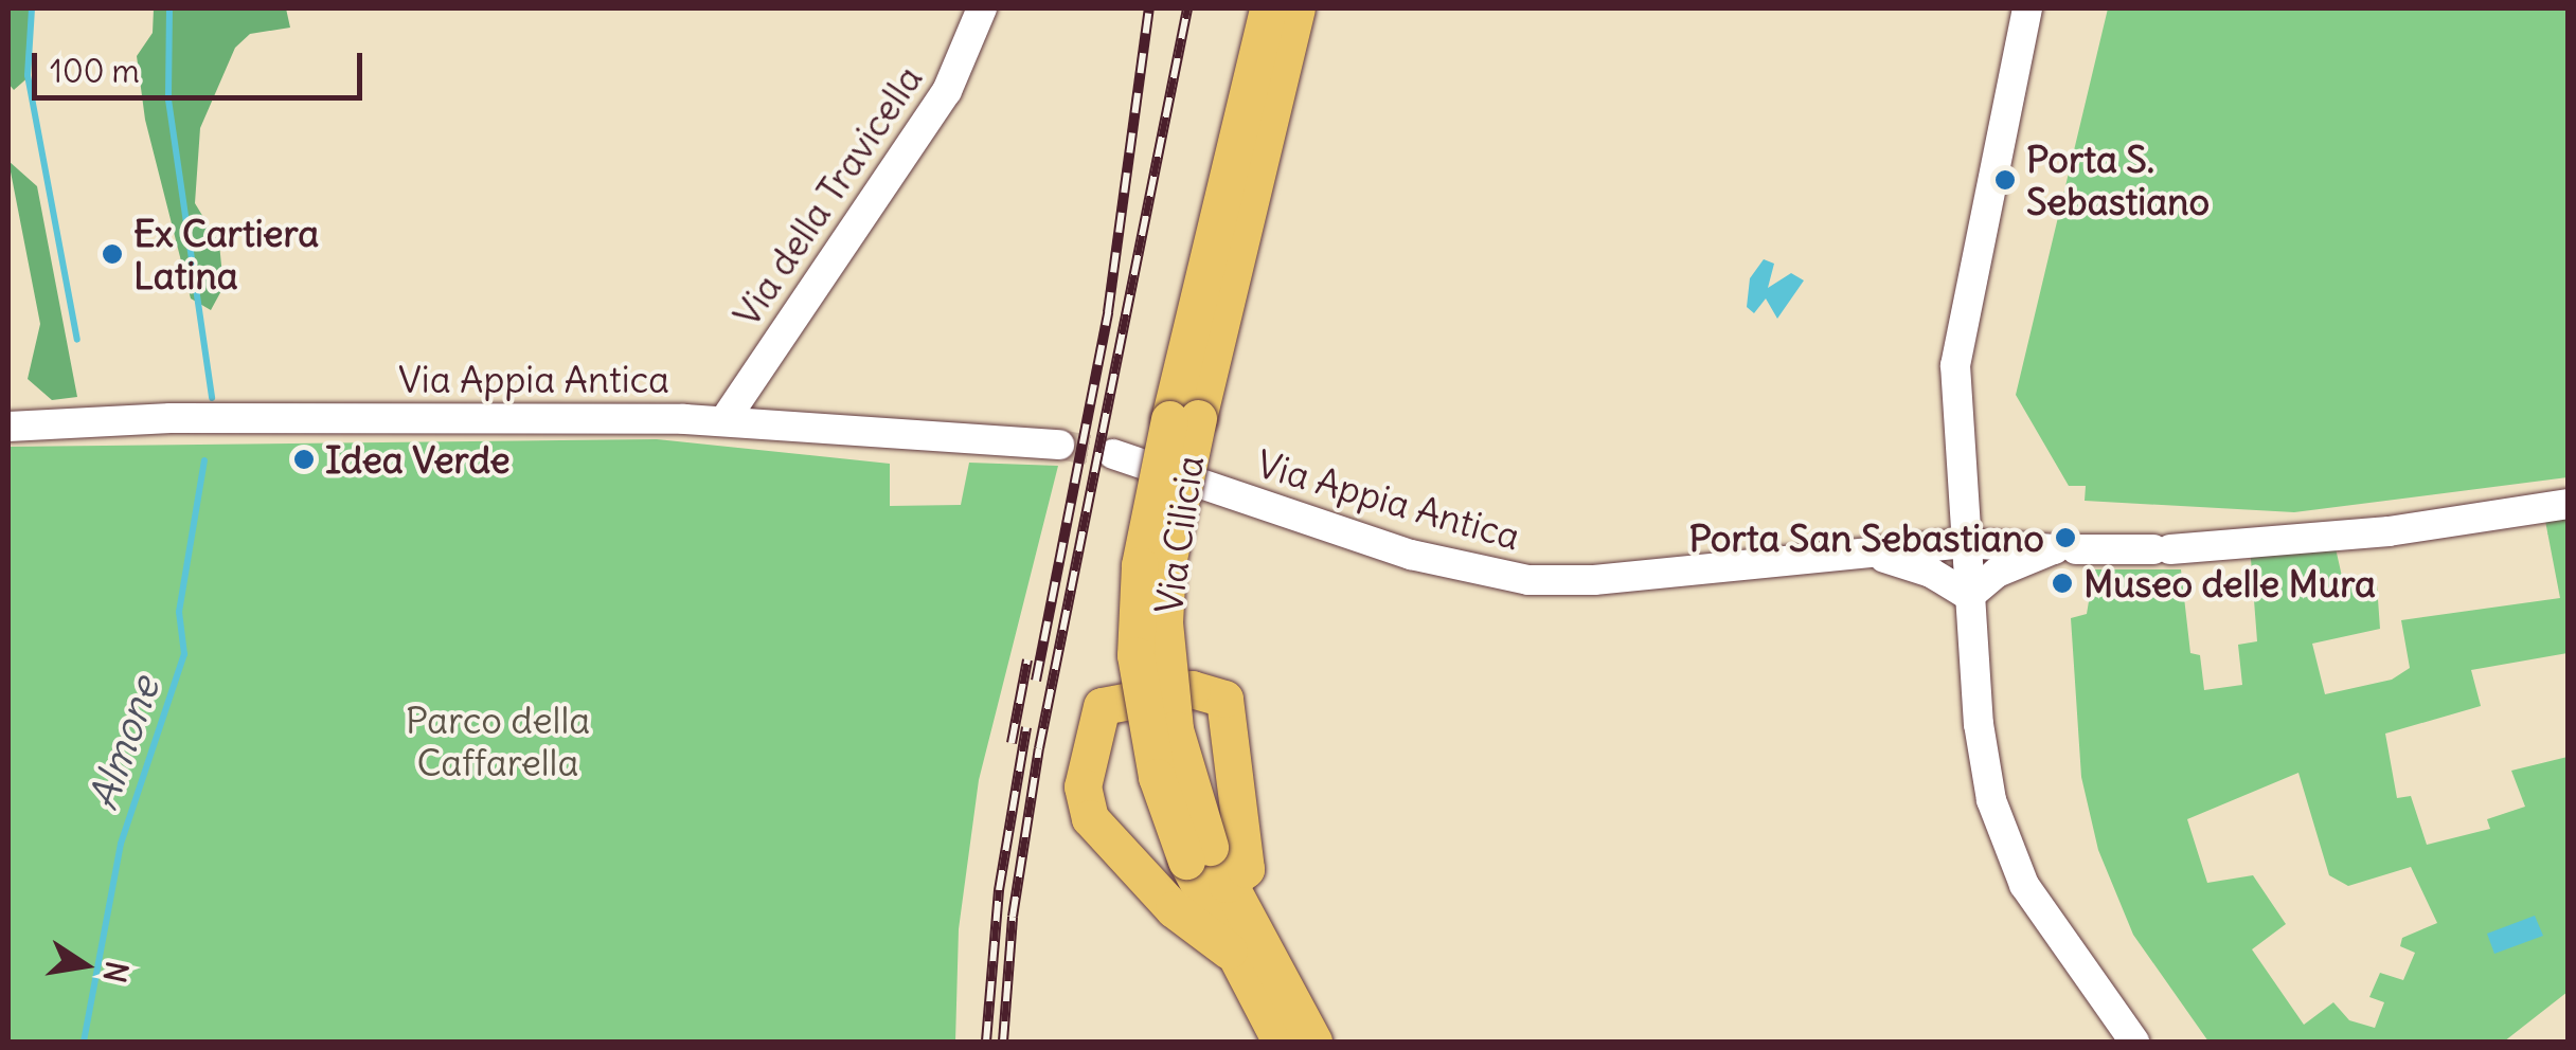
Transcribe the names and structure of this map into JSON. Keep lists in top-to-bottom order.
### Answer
{
  "streets": {
    "main road": ["Via Cilicia"],
    "street": ["Via della Travicella", "Via Appia Antica"]
  },
  "crossings": [
    ["Via della Travicella", "Via Appia Antica"]
  ],
  "water": ["Almone"],
  "parks": ["Parco della Caffarella"],
  "places": [
    "Porta S. Sebastiano",
    "Ex Cartiera Latina",
    "Idea Verde",
    "Porta San Sebastiano",
    "Museo delle Mura"
  ],
  "scale_bar": "100 m",
  "north": "right"
}
